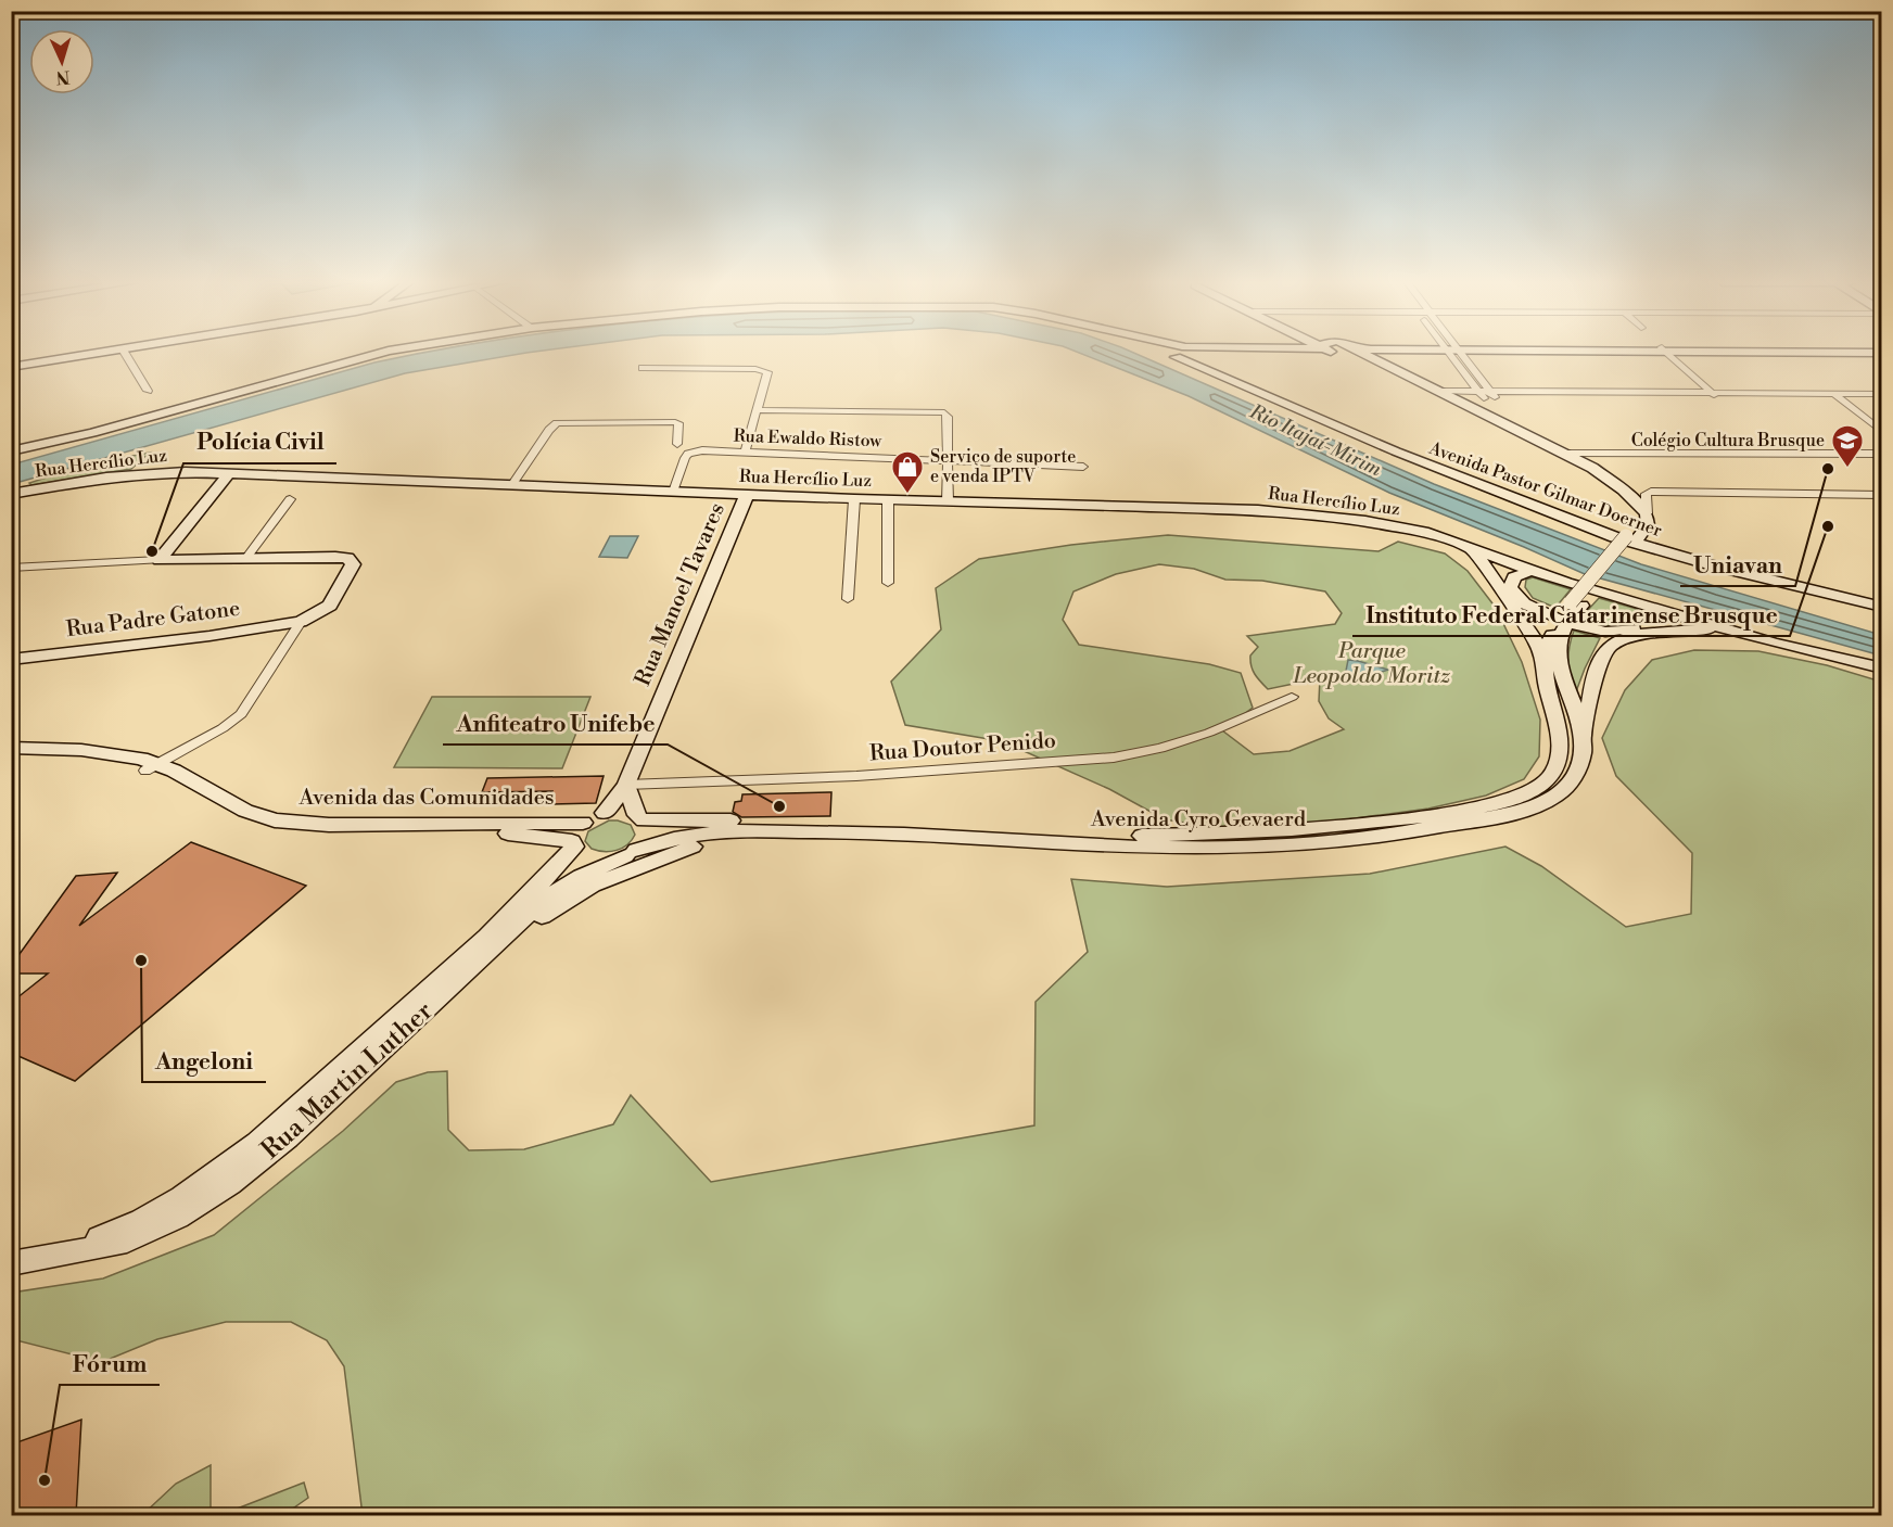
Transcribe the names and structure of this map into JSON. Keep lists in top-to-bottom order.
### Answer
{
  "streets": {
    "main road": [
      "Rua Hercílio Luz",
      "Avenida Pastor Gilmar Doerner",
      "Rua Manoel Tavares",
      "Rua Padre Gatone",
      "Avenida das Comunidades",
      "Avenida Cyro Gevaerd",
      "Rua Martin Luther"
    ],
    "street": ["Rua Ewaldo Ristow", "Rua Doutor Penido"]
  },
  "crossings": [
    ["Rua Ewaldo Ristow", "Rua Hercílio Luz"],
    ["Rua Hercílio Luz", "Rua Manoel Tavares"],
    ["Rua Hercílio Luz", "Avenida Cyro Gevaerd"],
    ["Rua Manoel Tavares", "Rua Doutor Penido"],
    ["Rua Manoel Tavares", "Avenida das Comunidades"],
    ["Rua Manoel Tavares", "Avenida Cyro Gevaerd"],
    ["Rua Manoel Tavares", "Rua Martin Luther"],
    ["Avenida das Comunidades", "Avenida Cyro Gevaerd"],
    ["Avenida das Comunidades", "Rua Martin Luther"],
    ["Avenida Cyro Gevaerd", "Rua Martin Luther"]
  ],
  "water": ["Rio Itajaí-Mirim"],
  "parks": ["Parque Leopoldo Moritz"],
  "places": {
    "school or university": ["Colégio Cultura Brusque"],
    "other": [
      "Uniavan",
      "Instituto Federal Catarinense Brusque",
      "Polícia Civil",
      "Anfiteatro Unifebe",
      "Angeloni",
      "Fórum"
    ],
    "shop": ["Serviço de suporte e venda IPTV"]
  },
  "north": "bottom"
}
